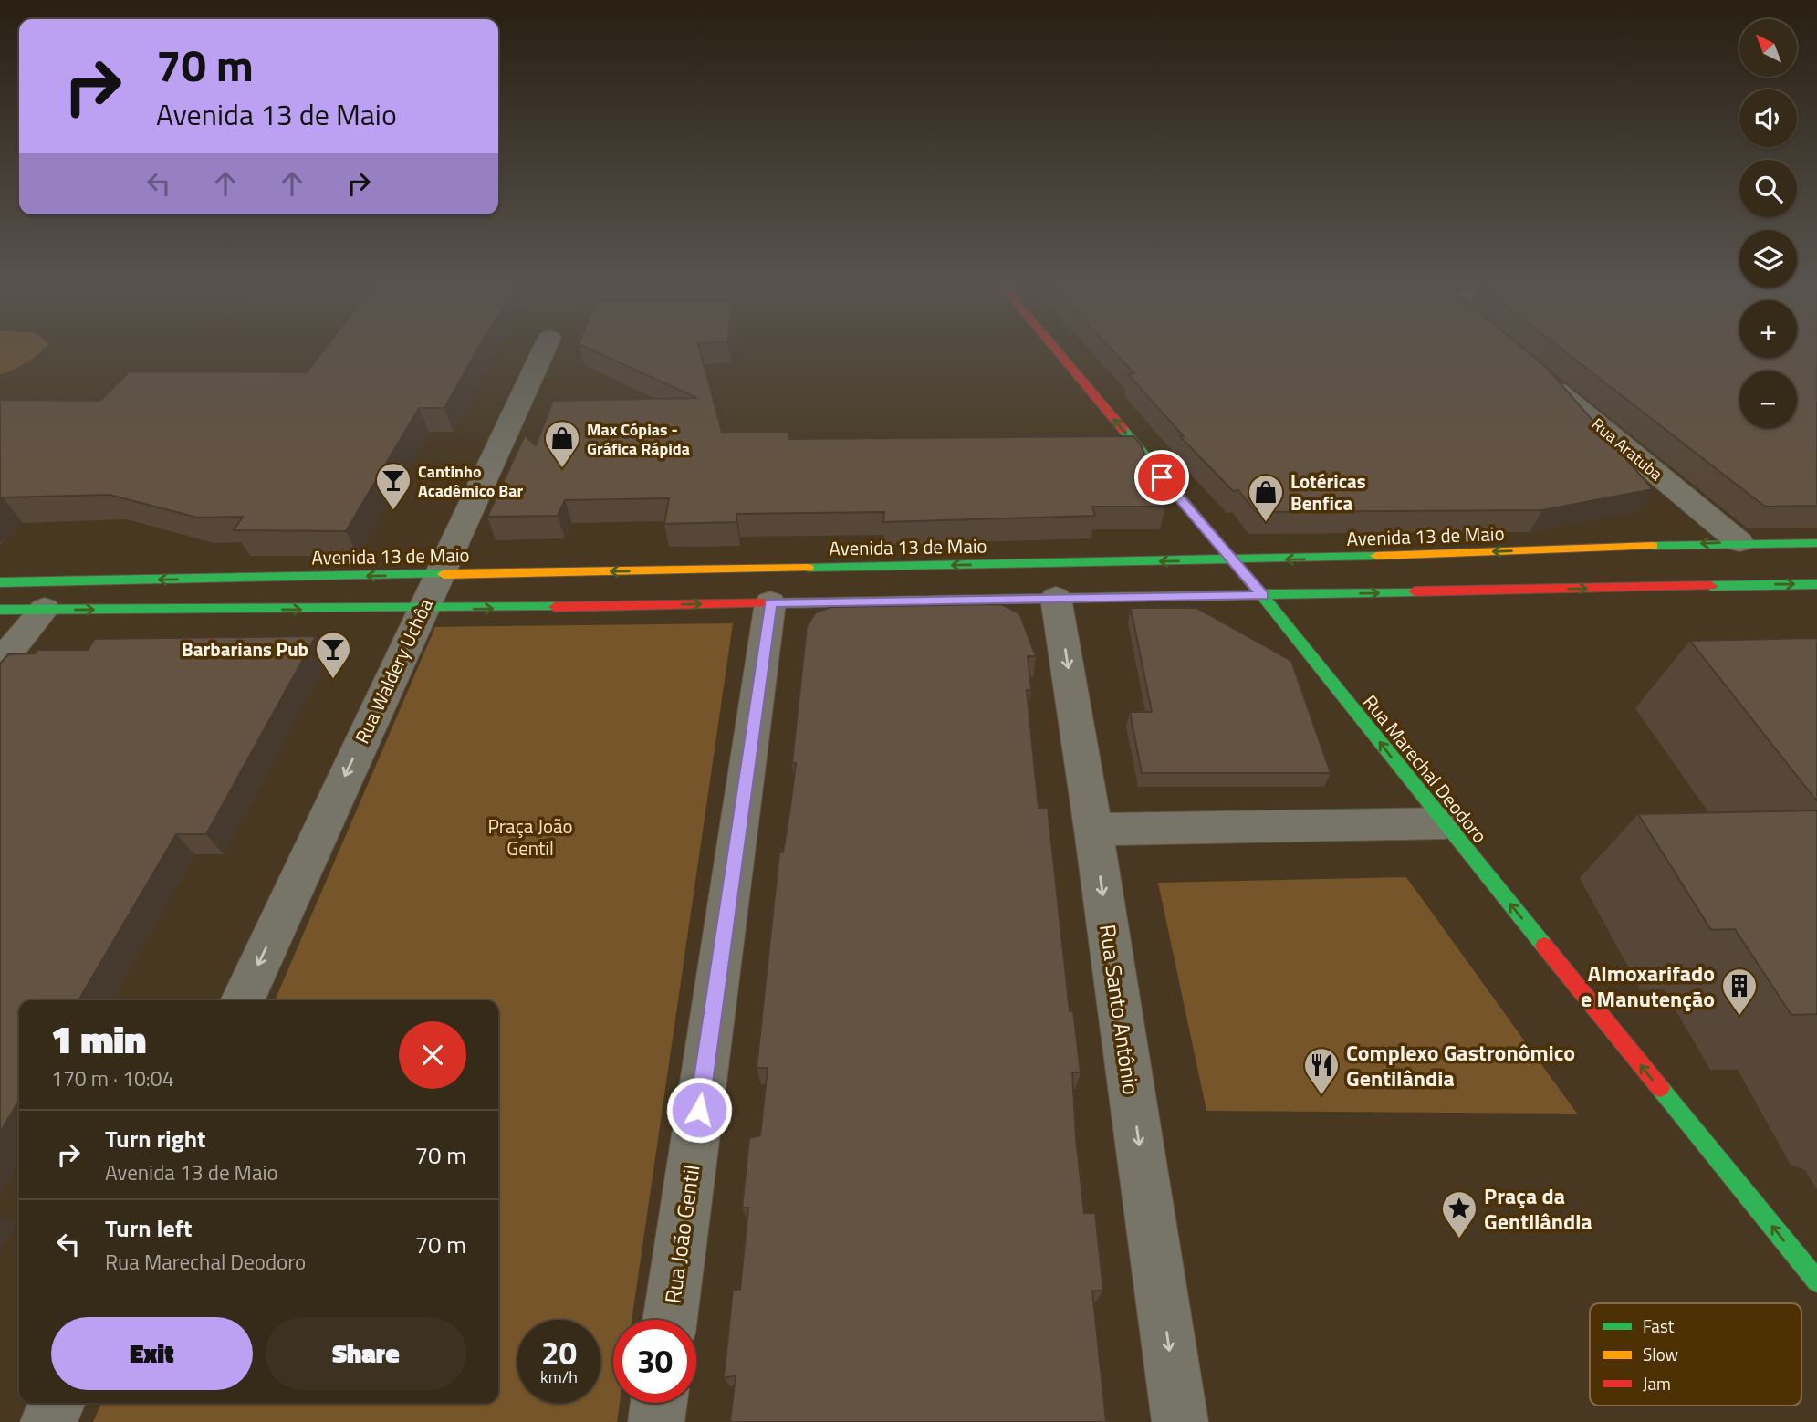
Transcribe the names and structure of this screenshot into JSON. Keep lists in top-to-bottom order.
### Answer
{
  "streets": {
    "main road": ["Avenida 13 de Maio", "Rua Marechal Deodoro"],
    "street": [
      "Rua Aratuba",
      "Rua Waldery Uchôa",
      "Rua Santo Antônio",
      "Rua João Gentil"
    ]
  },
  "crossings": [
    ["Rua Aratuba", "Avenida 13 de Maio"],
    ["Avenida 13 de Maio", "Rua Waldery Uchôa"],
    ["Avenida 13 de Maio", "Rua Marechal Deodoro"],
    ["Avenida 13 de Maio", "Rua Santo Antônio"],
    ["Avenida 13 de Maio", "Rua João Gentil"]
  ],
  "one_way": ["Rua Waldery Uchôa", "Rua Marechal Deodoro", "Rua Santo Antônio"],
  "parks": ["Praça João Gentil"],
  "places": {
    "shop": ["Max Cópias - Gráfica Rápida", "Lotéricas Benfica"],
    "bar": ["Cantinho Acadêmico Bar", "Barbarians Pub"],
    "building": ["Almoxarifado e Manutenção"],
    "restaurant": ["Complexo Gastronômico Gentilândia"],
    "place": ["Praça da Gentilândia"]
  },
  "legend": ["Fast", "Slow", "Jam"],
  "north": "top left",
  "page": {
    "map_buttons": ["+", "−"],
    "turn": ["70 m", "Avenida 13 de Maio"],
    "heading": ["1 min", "170 m · 10:04"],
    "list": [
      {
        "name": "Turn right",
        "note": "Avenida 13 de Maio",
        "value": "70 m"
      },
      {
        "name": "Turn left",
        "note": "Rua Marechal Deodoro",
        "value": "70 m"
      }
    ],
    "buttons": ["Exit", "Share"],
    "speed": "20 km/h",
    "limit": "30"
  }
}
